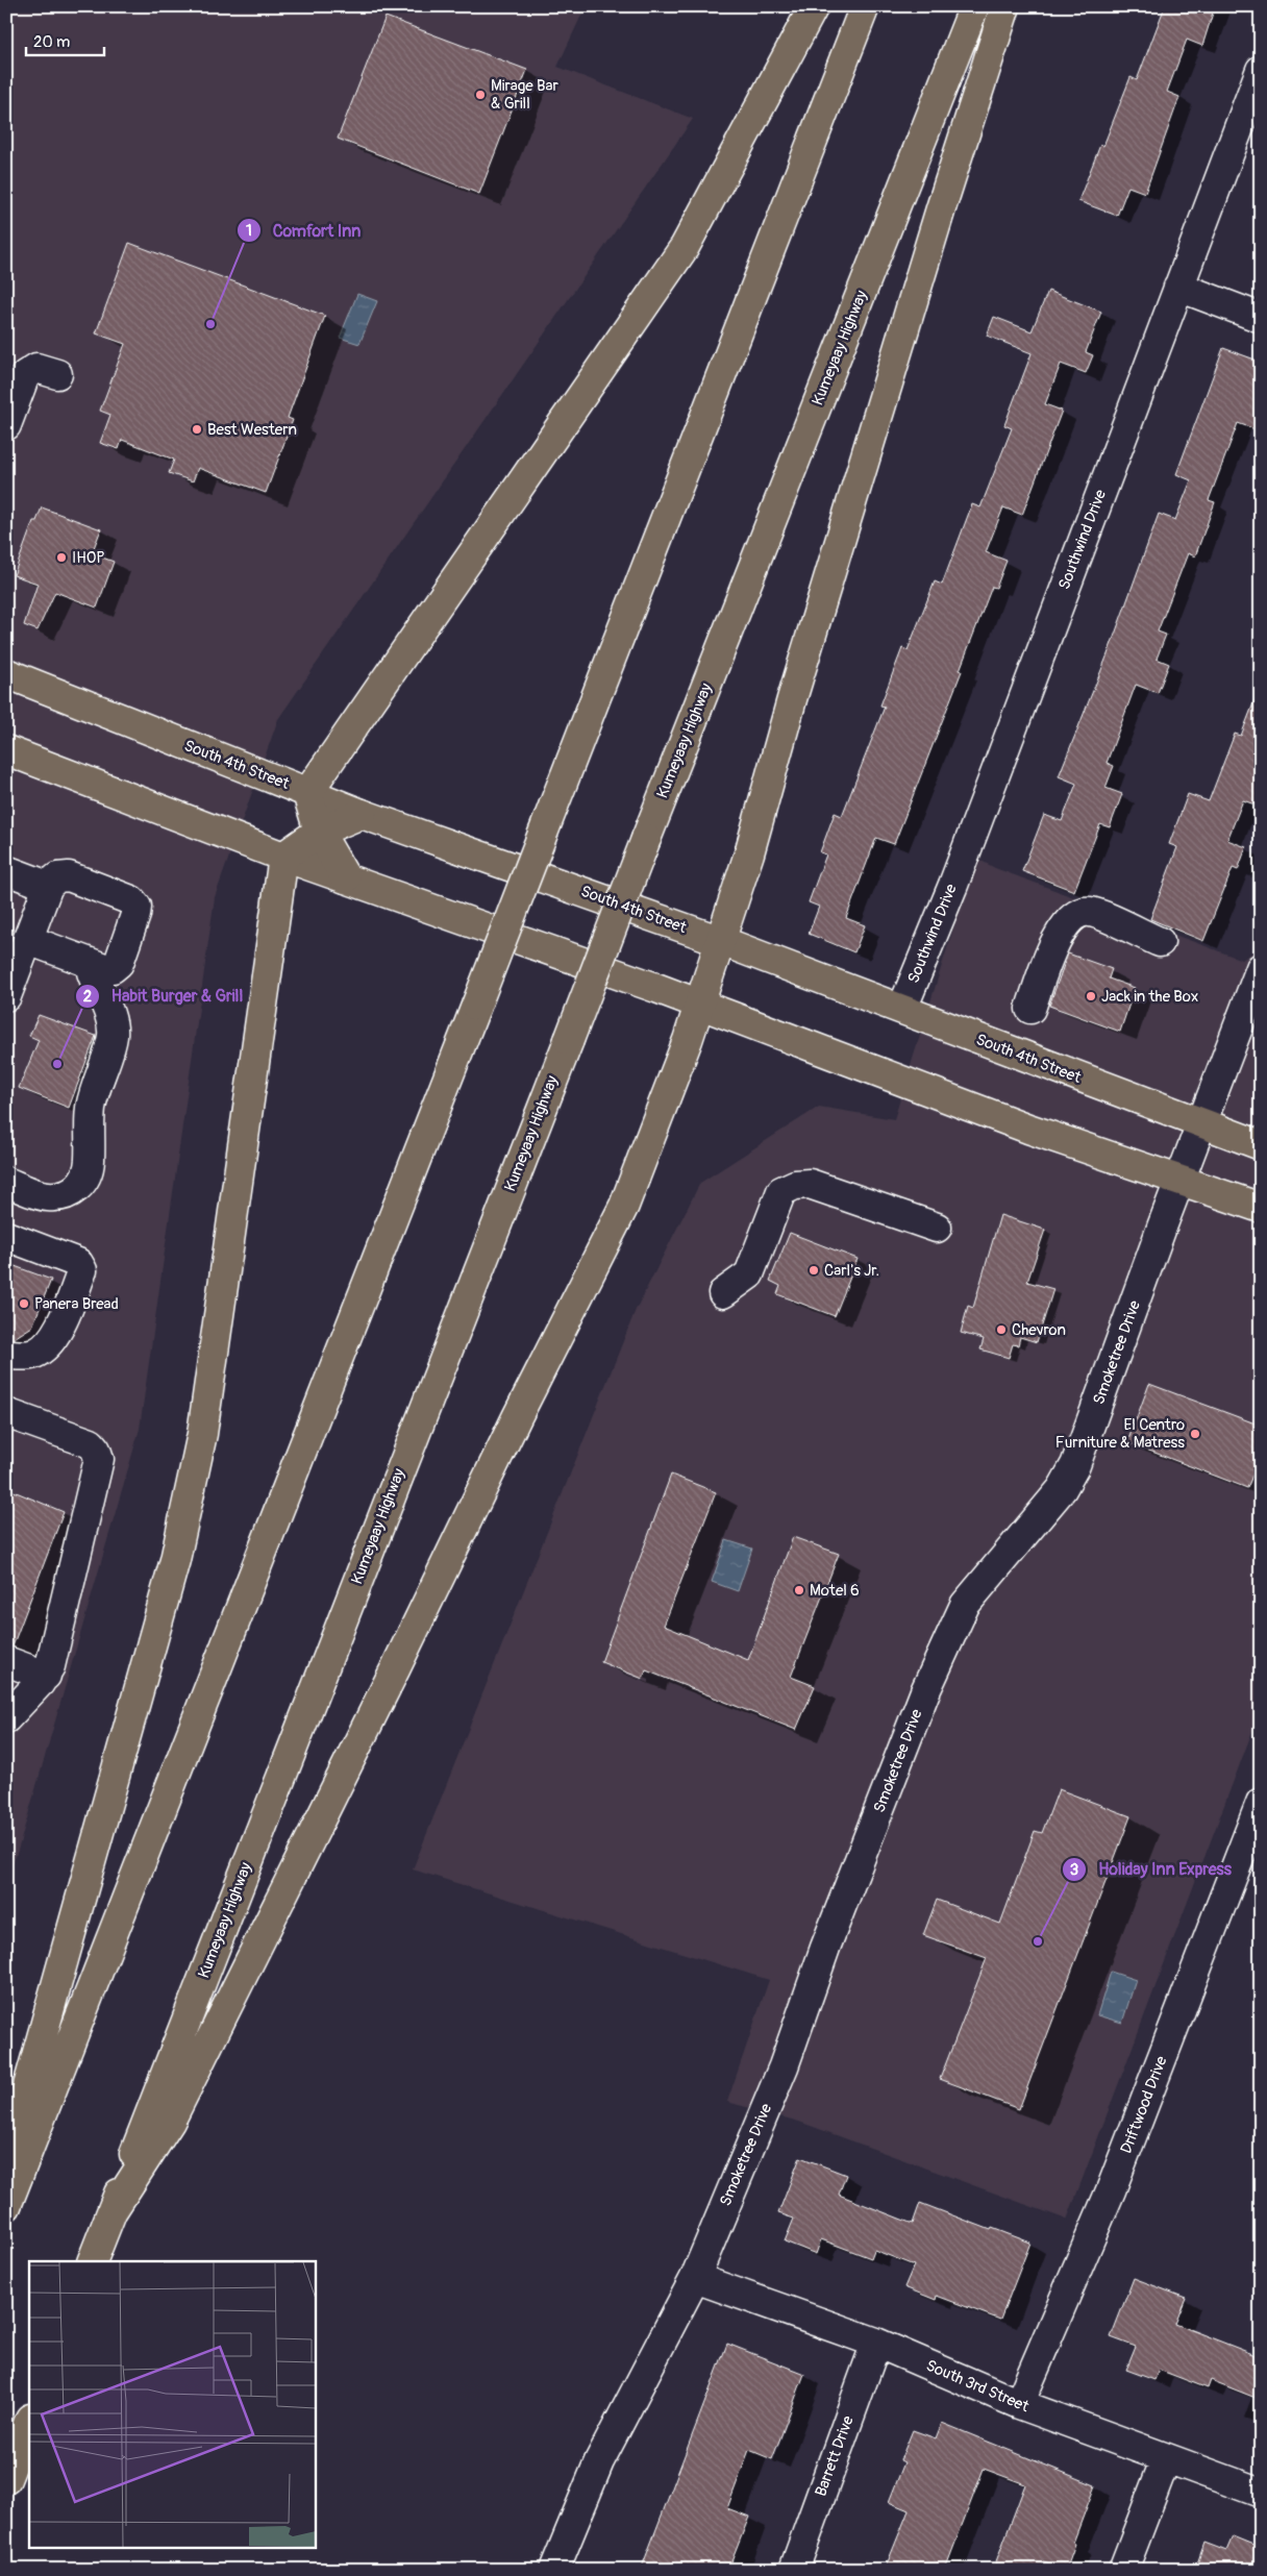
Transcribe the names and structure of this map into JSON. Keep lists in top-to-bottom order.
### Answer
{
  "streets": {
    "main road": ["Kumeyaay Highway", "South 4th Street"],
    "street": [
      "Southwind Drive",
      "Smoketree Drive",
      "Driftwood Drive",
      "South 3rd Street",
      "Barrett Drive"
    ]
  },
  "crossings": [
    ["Southwind Drive", "South 4th Street"],
    ["South 4th Street", "Smoketree Drive"],
    ["Smoketree Drive", "South 3rd Street"],
    ["Driftwood Drive", "South 3rd Street"],
    ["South 3rd Street", "Barrett Drive"]
  ],
  "places": [
    "Mirage Bar & Grill",
    "Comfort Inn",
    "Best Western",
    "IHOP",
    "Jack in the Box",
    "Habit Burger & Grill",
    "Carl's Jr.",
    "Panera Bread",
    "Chevron",
    "El Centro Furniture & Matress",
    "Motel 6",
    "Holiday Inn Express"
  ],
  "scale_bar": "20 m"
}
